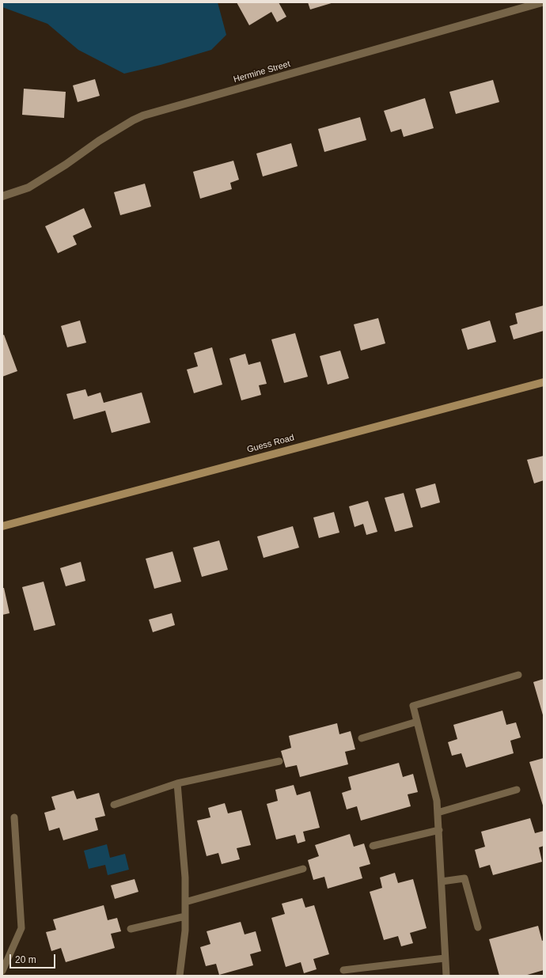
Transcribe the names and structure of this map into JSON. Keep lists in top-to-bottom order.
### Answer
{
  "streets": {
    "main road": ["Guess Road"],
    "street": ["Hermine Street"]
  },
  "scale_bar": "20 m"
}
